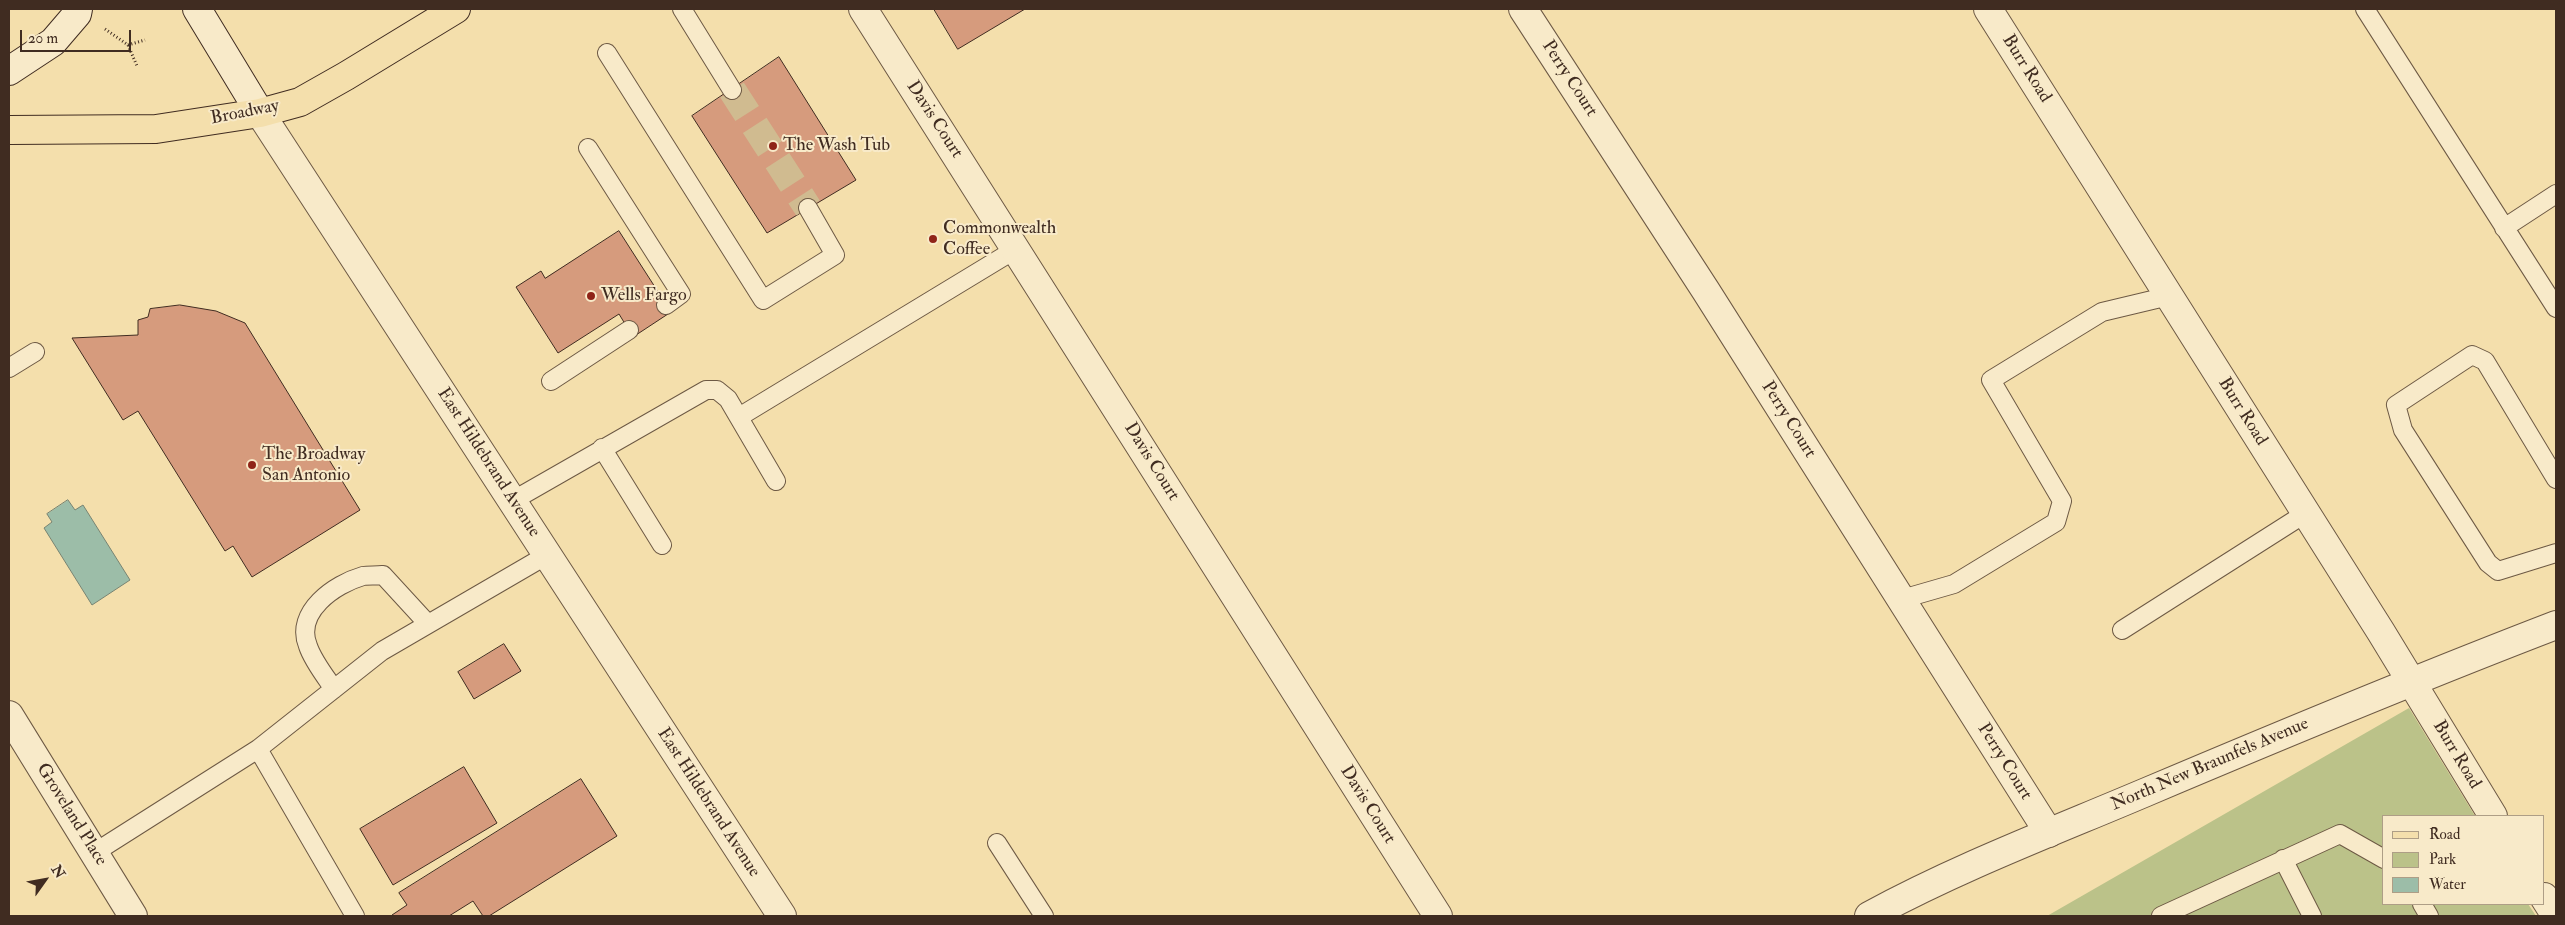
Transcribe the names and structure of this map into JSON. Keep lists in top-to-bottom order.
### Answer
{
  "streets": {
    "main road": ["Broadway"],
    "street": [
      "Burr Road",
      "Perry Court",
      "Davis Court",
      "East Hildebrand Avenue",
      "North New Braunfels Avenue",
      "Groveland Place"
    ]
  },
  "crossings": [
    ["Burr Road", "North New Braunfels Avenue"],
    ["Perry Court", "North New Braunfels Avenue"],
    ["Broadway", "East Hildebrand Avenue"]
  ],
  "places": [
    "The Wash Tub",
    "Commonwealth Coffee",
    "Wells Fargo",
    "The Broadway San Antonio"
  ],
  "legend": ["Road", "Park", "Water"],
  "scale_bar": "20 m",
  "north": "top right"
}
